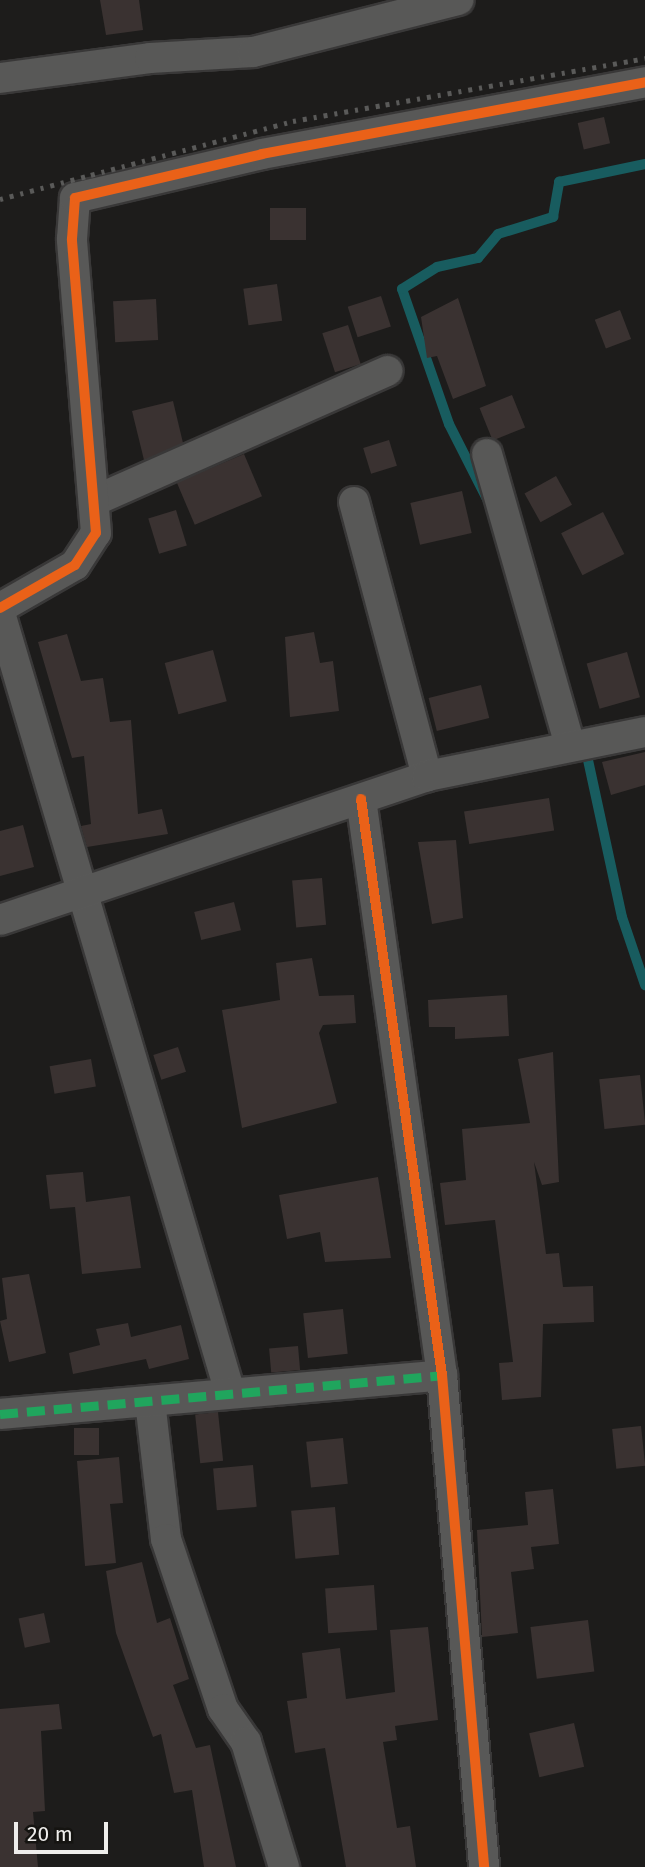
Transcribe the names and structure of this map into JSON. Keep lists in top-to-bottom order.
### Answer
{
  "scale_bar": "20 m"
}
